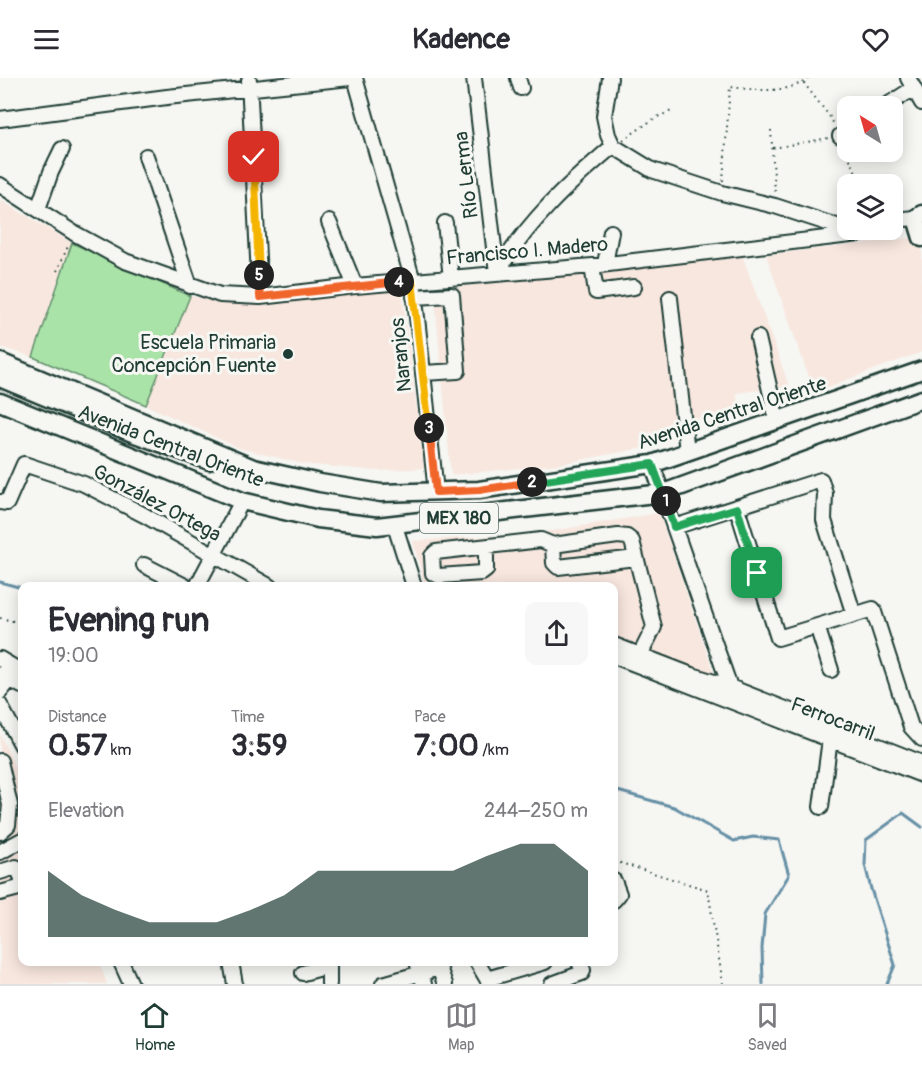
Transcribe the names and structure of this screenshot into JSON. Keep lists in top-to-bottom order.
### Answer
{
  "streets": {
    "main road": ["Avenida Central Oriente", "MEX 180"],
    "street": [
      "Río Lerma",
      "Francisco I. Madero",
      "Naranjos",
      "González Ortega",
      "Ferrocarril"
    ]
  },
  "crossings": [
    ["Río Lerma", "Francisco I. Madero"],
    ["Francisco I. Madero", "Naranjos"],
    ["Naranjos", "Avenida Central Oriente"]
  ],
  "places": ["Escuela Primaria Concepción Fuente"],
  "north": "top left",
  "page": {
    "header": "Kadence",
    "pins": [
      "5",
      "4",
      "3",
      "2",
      "1"
    ],
    "heading": ["Evening run", "19:00"],
    "stats": [
      ["Distance", "0.57 km"],
      ["Time", "3:59"],
      ["Pace", "7:00 /km"]
    ],
    "chart": ["Elevation", "244–250 m"],
    "tabs": ["Home", "Map", "Saved"]
  }
}
